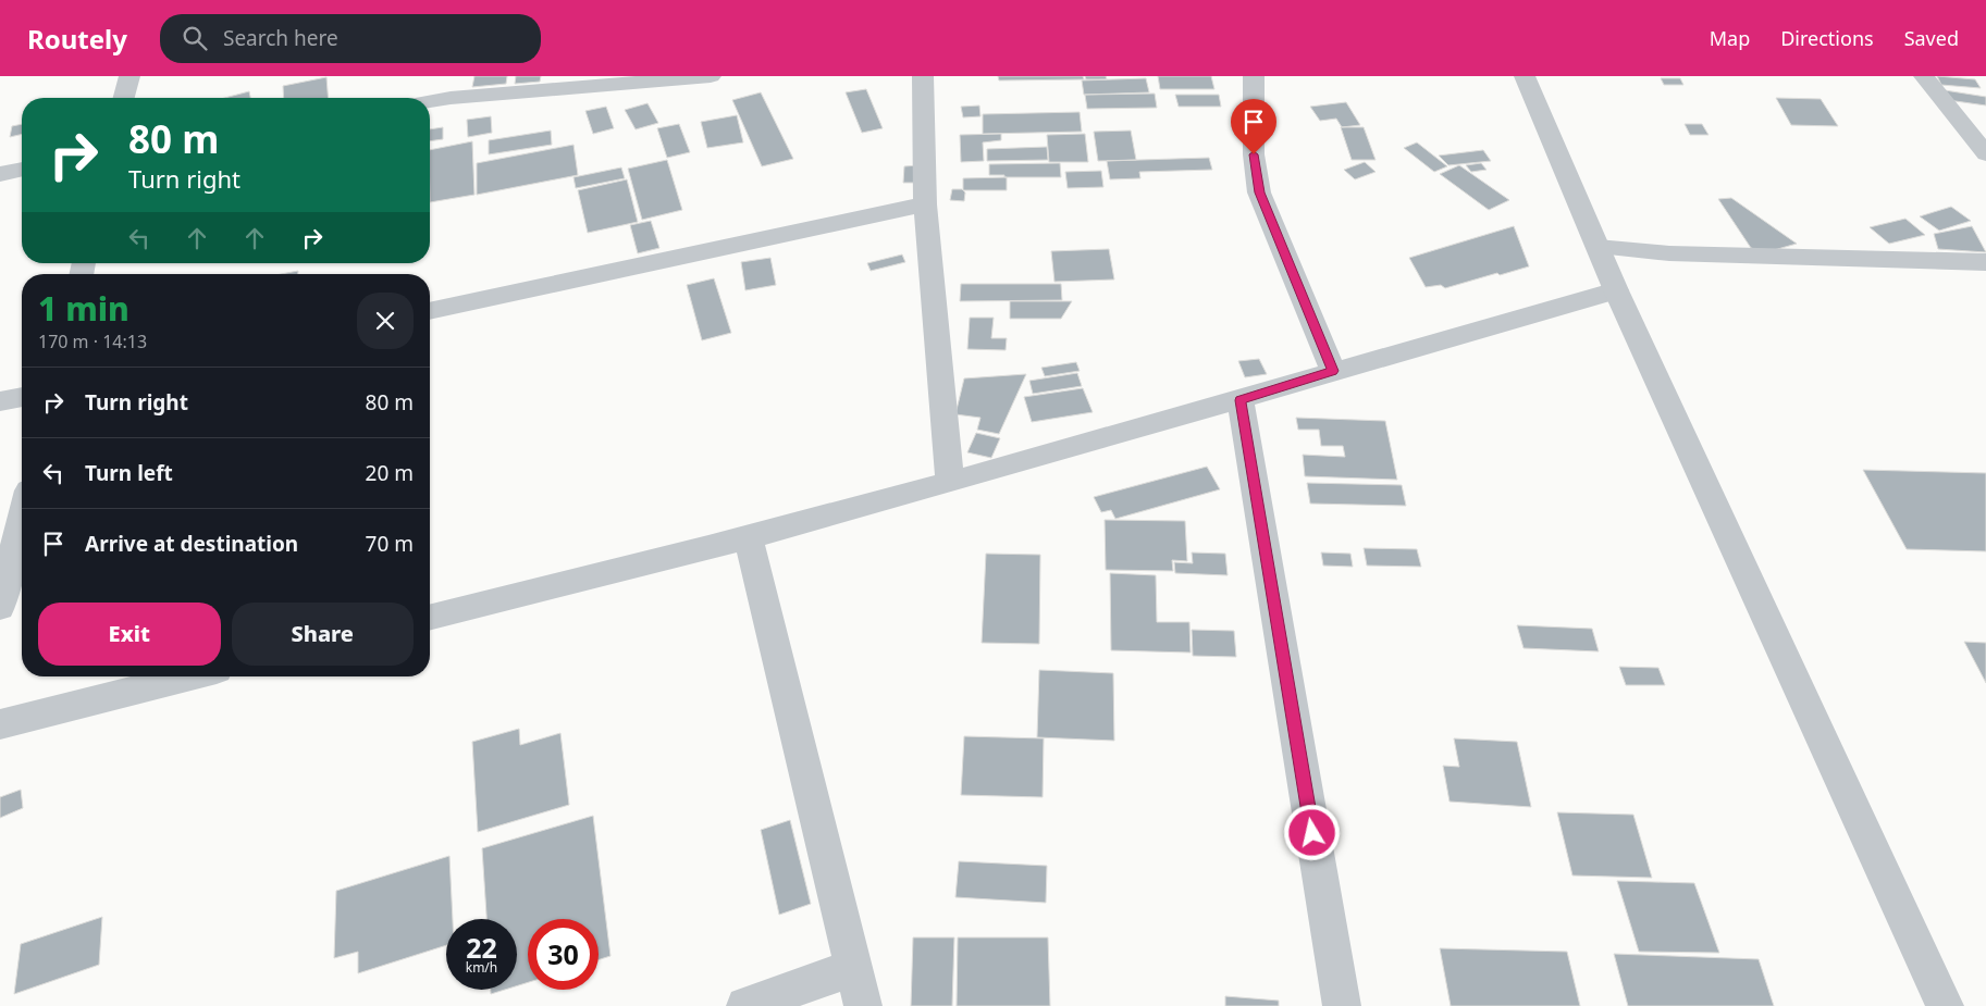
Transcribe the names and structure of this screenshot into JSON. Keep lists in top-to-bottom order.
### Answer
{
  "page": {
    "header": "Routely",
    "search": "Search here",
    "nav": ["Map", "Directions", "Saved"],
    "turn": ["80 m", "Turn right"],
    "heading": ["1 min", "170 m · 14:13"],
    "list": [
      {
        "name": "Turn right",
        "value": "80 m"
      },
      {
        "name": "Turn left",
        "value": "20 m"
      },
      {
        "name": "Arrive at destination",
        "value": "70 m"
      }
    ],
    "buttons": ["Exit", "Share"],
    "speed": "22 km/h",
    "limit": "30"
  }
}
